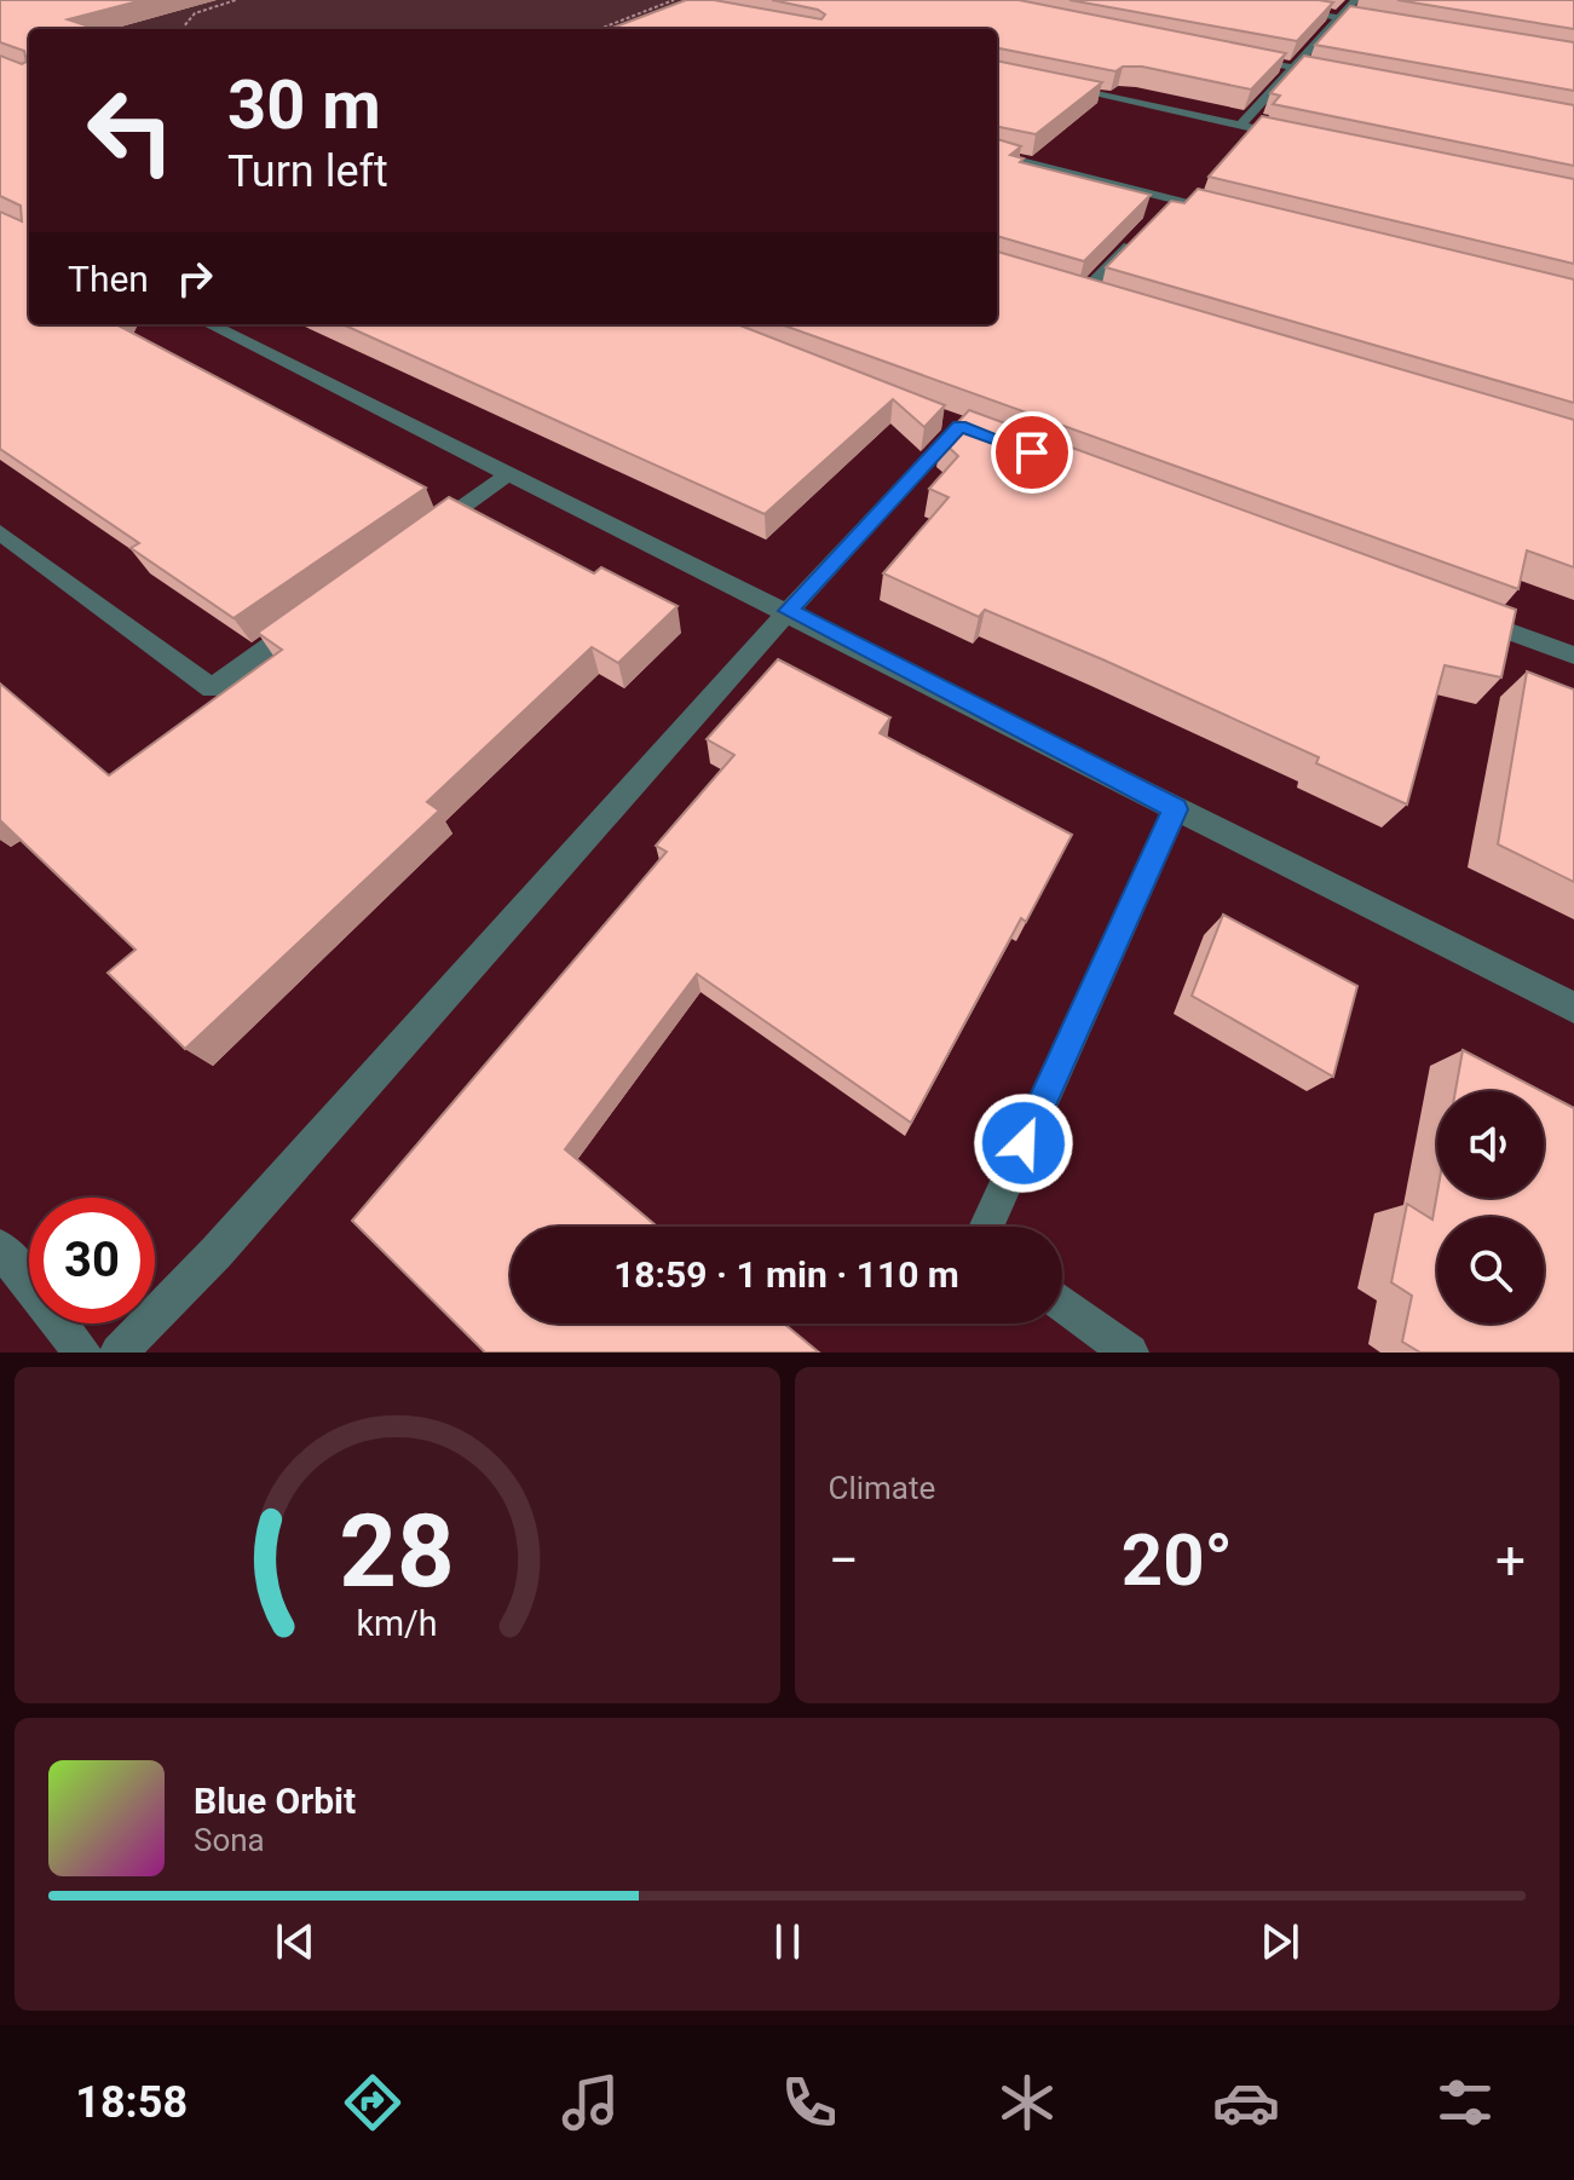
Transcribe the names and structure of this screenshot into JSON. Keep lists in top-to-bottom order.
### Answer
{
  "page": {
    "turn": ["30 m", "Turn left"],
    "then": "Then",
    "limit": "30",
    "trip": "18:59 · 1 min · 110 m",
    "tile": "Climate",
    "heat": ["−", "20°", "+"],
    "song": ["Blue Orbit", "Sona"],
    "tabs": "18:58",
    "gauge": ["28", "km/h"]
  }
}
